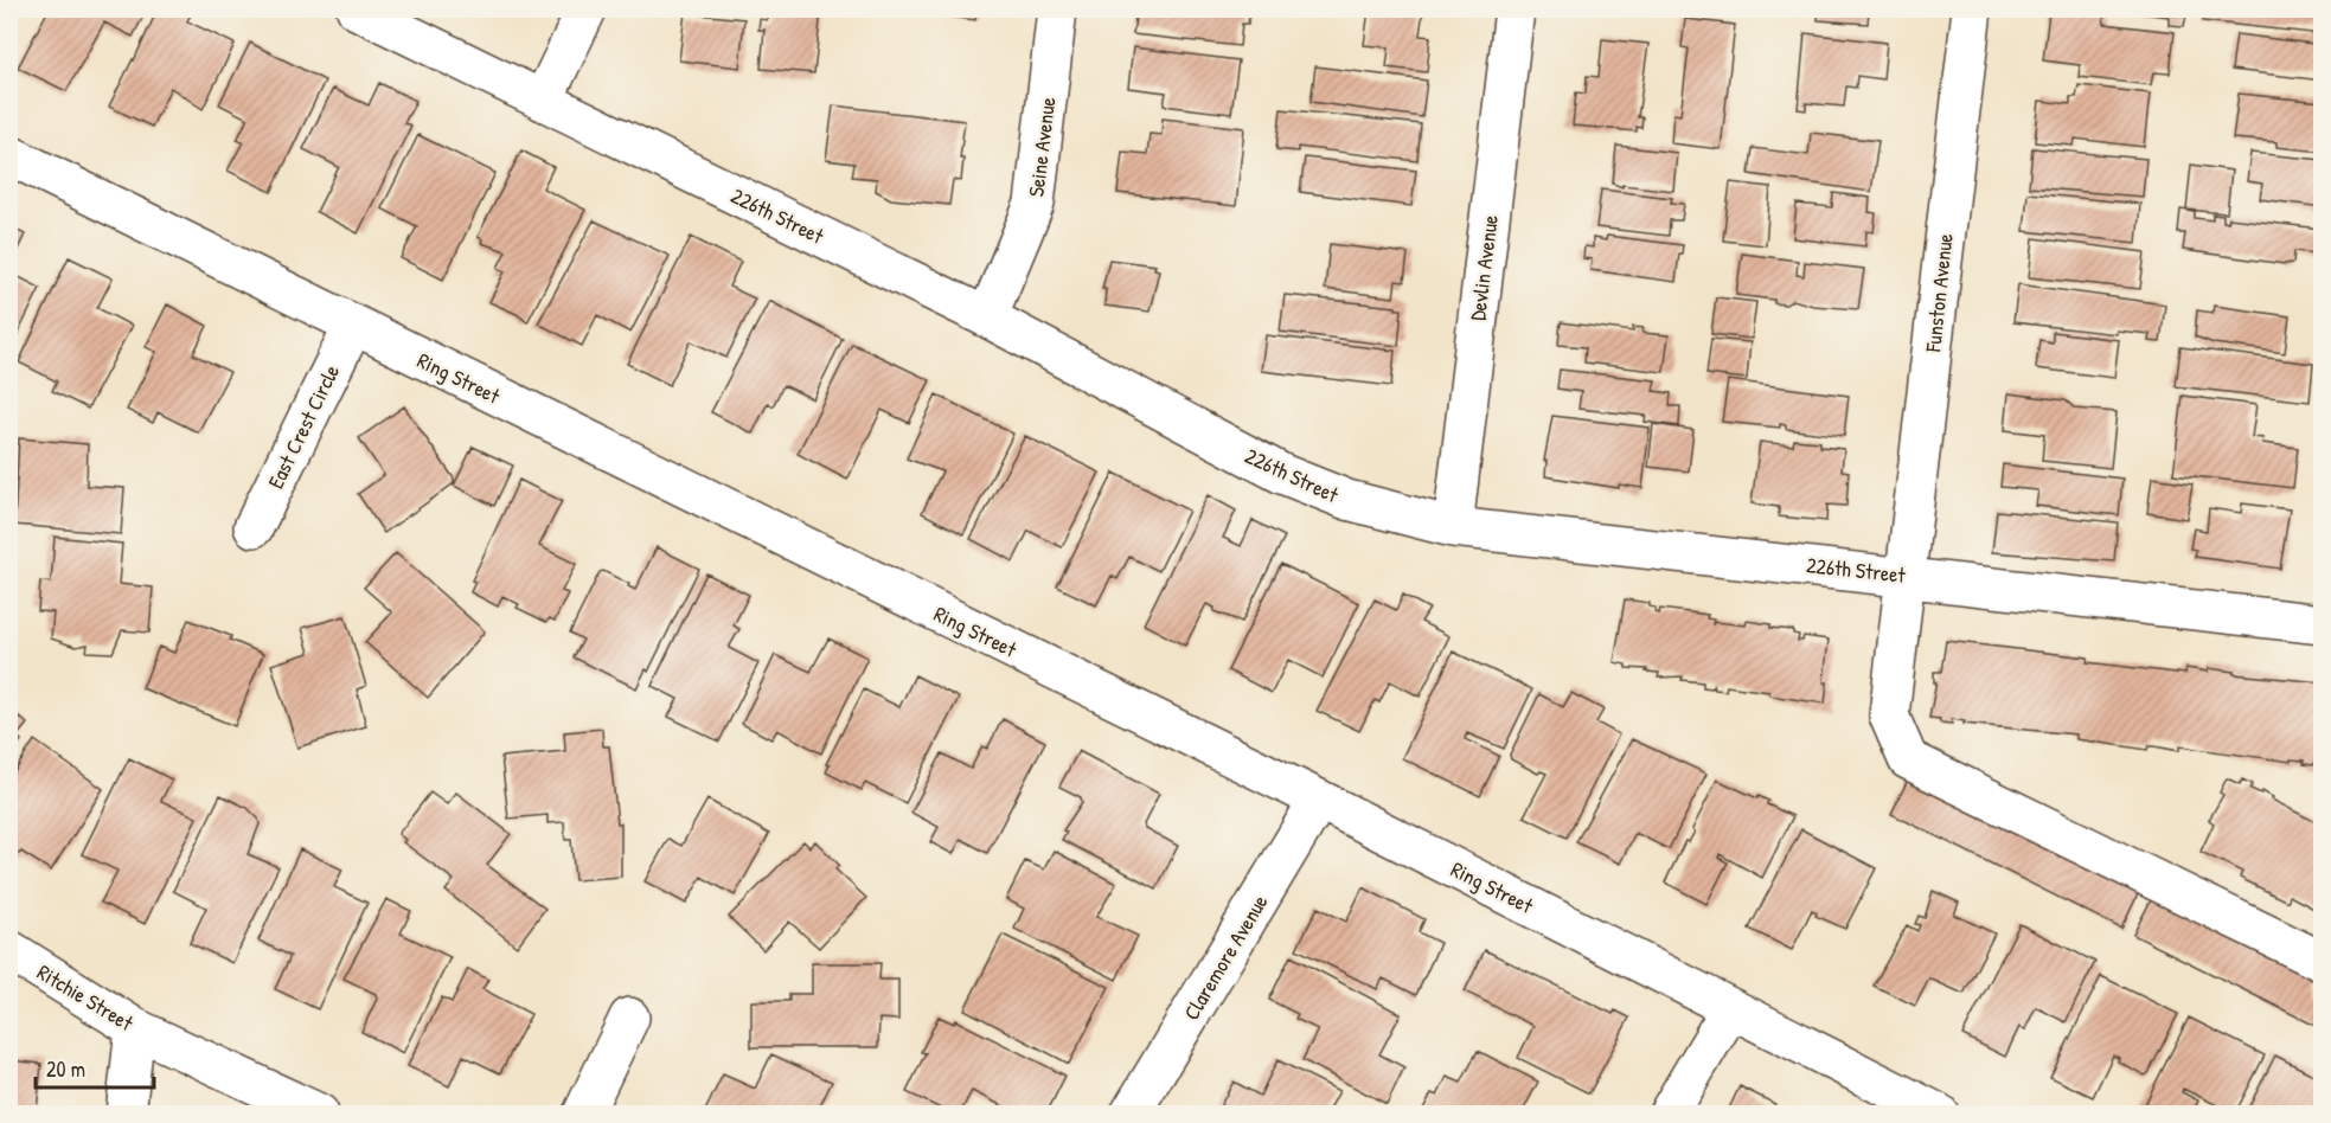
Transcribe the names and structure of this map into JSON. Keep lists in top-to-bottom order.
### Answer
{
  "streets": {
    "street": [
      "Seine Avenue",
      "226th Street",
      "Devlin Avenue",
      "Funston Avenue",
      "Ring Street",
      "East Crest Circle",
      "Claremore Avenue",
      "Ritchie Street"
    ]
  },
  "crossings": [
    ["Seine Avenue", "226th Street"],
    ["226th Street", "Devlin Avenue"],
    ["226th Street", "Funston Avenue"],
    ["Ring Street", "East Crest Circle"],
    ["Ring Street", "Claremore Avenue"]
  ],
  "scale_bar": "20 m"
}
